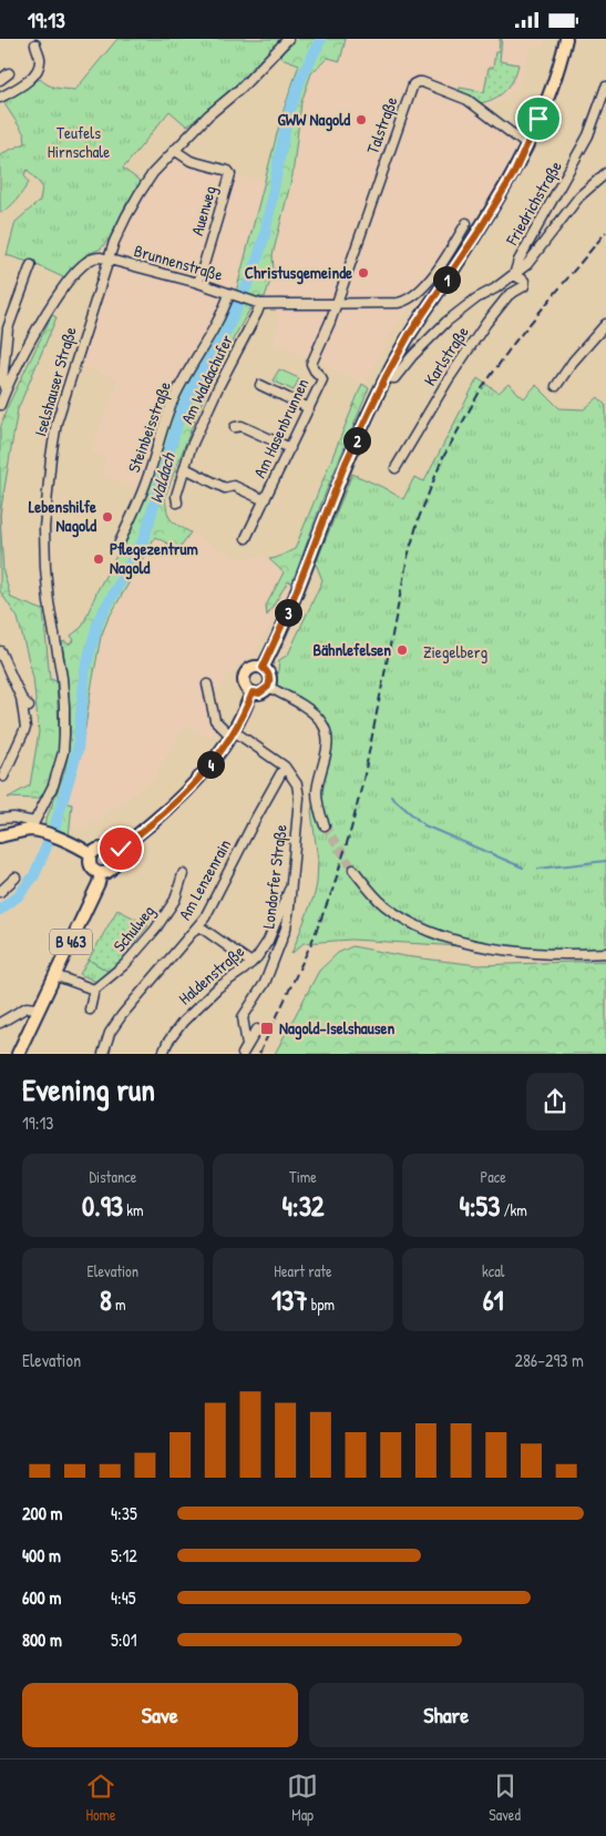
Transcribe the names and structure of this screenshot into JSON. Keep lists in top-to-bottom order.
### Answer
{
  "streets": {
    "main road": ["B 463"],
    "street": [
      "Talstraße",
      "Friedrichstraße",
      "Auenweg",
      "Brunnenstraße",
      "Karlstraße",
      "Am Waldachufer",
      "Iselshauser Straße",
      "Steinbeisstraße",
      "Am Hasenbrunnen",
      "Londorfer Straße",
      "Am Lenzenrain",
      "Schulweg",
      "Haldenstraße"
    ]
  },
  "crossings": [
    ["Talstraße", "Brunnenstraße"],
    ["Talstraße", "Am Hasenbrunnen"],
    ["Friedrichstraße", "Karlstraße"],
    ["Auenweg", "Brunnenstraße"],
    ["Auenweg", "Iselshauser Straße"],
    ["Brunnenstraße", "Am Waldachufer"],
    ["Brunnenstraße", "Iselshauser Straße"],
    ["Brunnenstraße", "Steinbeisstraße"],
    ["Brunnenstraße", "Am Hasenbrunnen"],
    ["Londorfer Straße", "Am Lenzenrain"],
    ["Londorfer Straße", "Haldenstraße"]
  ],
  "water": ["Waldach"],
  "parks": ["Teufels Hirnschale", "Ziegelberg"],
  "places": {
    "other": [
      "GWW Nagold",
      "Christusgemeinde",
      "Lebenshilfe Nagold",
      "Pflegezentrum Nagold",
      "Bähnlefelsen"
    ],
    "transit": ["Nagold-Iselshausen"]
  },
  "page": {
    "status": "19:13",
    "pins": [
      "1",
      "2",
      "3",
      "4"
    ],
    "heading": ["Evening run", "19:13"],
    "stats": [
      ["Distance", "0.93 km"],
      ["Time", "4:32"],
      ["Pace", "4:53 /km"],
      ["Elevation", "8 m"],
      ["Heart rate", "137 bpm"],
      ["kcal", "61"]
    ],
    "chart": ["Elevation", "286–293 m"],
    "list": [
      {
        "name": "200 m",
        "note": "4:35"
      },
      {
        "name": "400 m",
        "note": "5:12"
      },
      {
        "name": "600 m",
        "note": "4:45"
      },
      {
        "name": "800 m",
        "note": "5:01"
      }
    ],
    "buttons": ["Save", "Share"],
    "tabs": ["Home", "Map", "Saved"]
  }
}
